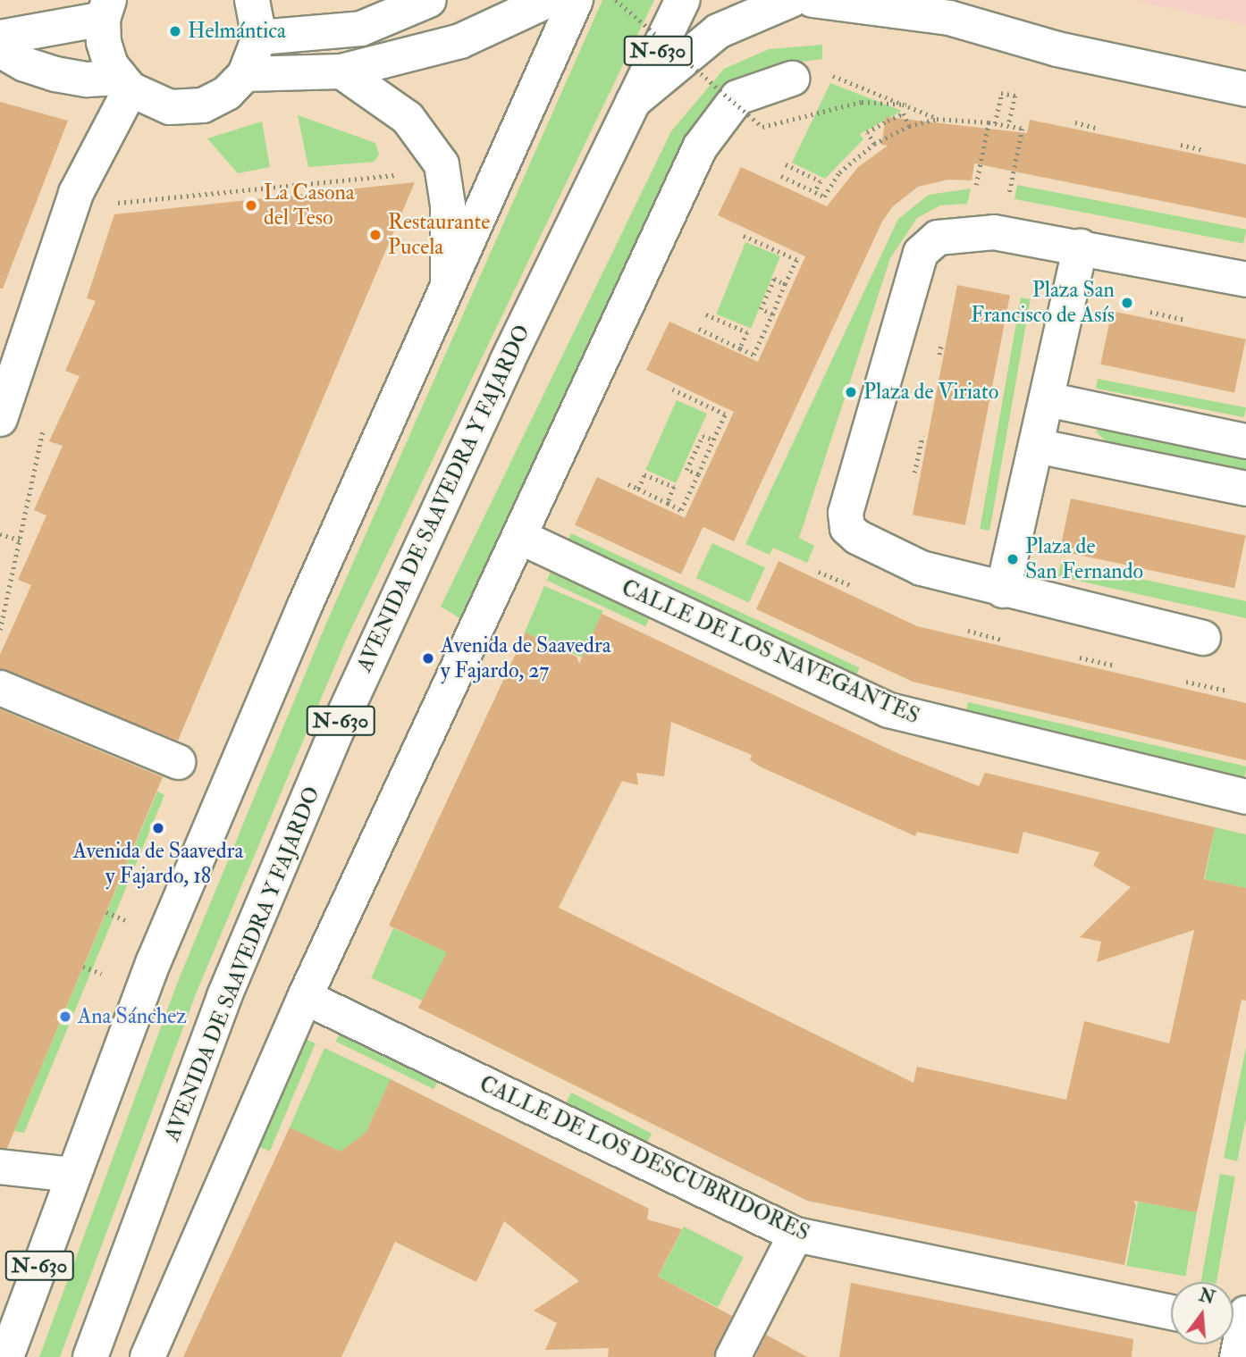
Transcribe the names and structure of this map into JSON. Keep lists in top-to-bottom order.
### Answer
{
  "streets": {
    "main road": [
      "N-630",
      "AVENIDA DE SAAVEDRA Y FAJARDO",
      "CALLE DE LOS NAVEGANTES",
      "CALLE DE LOS DESCUBRIDORES"
    ]
  },
  "places": [
    "Helmántica",
    "La Casona del Teso",
    "Restaurante Pucela",
    "Plaza San Francisco de Asís",
    "Plaza de Viriato",
    "Plaza de San Fernando",
    "Avenida de Saavedra y Fajardo, 27",
    "Avenida de Saavedra y Fajardo, 18",
    "Ana Sánchez"
  ],
  "north": "top"
}
